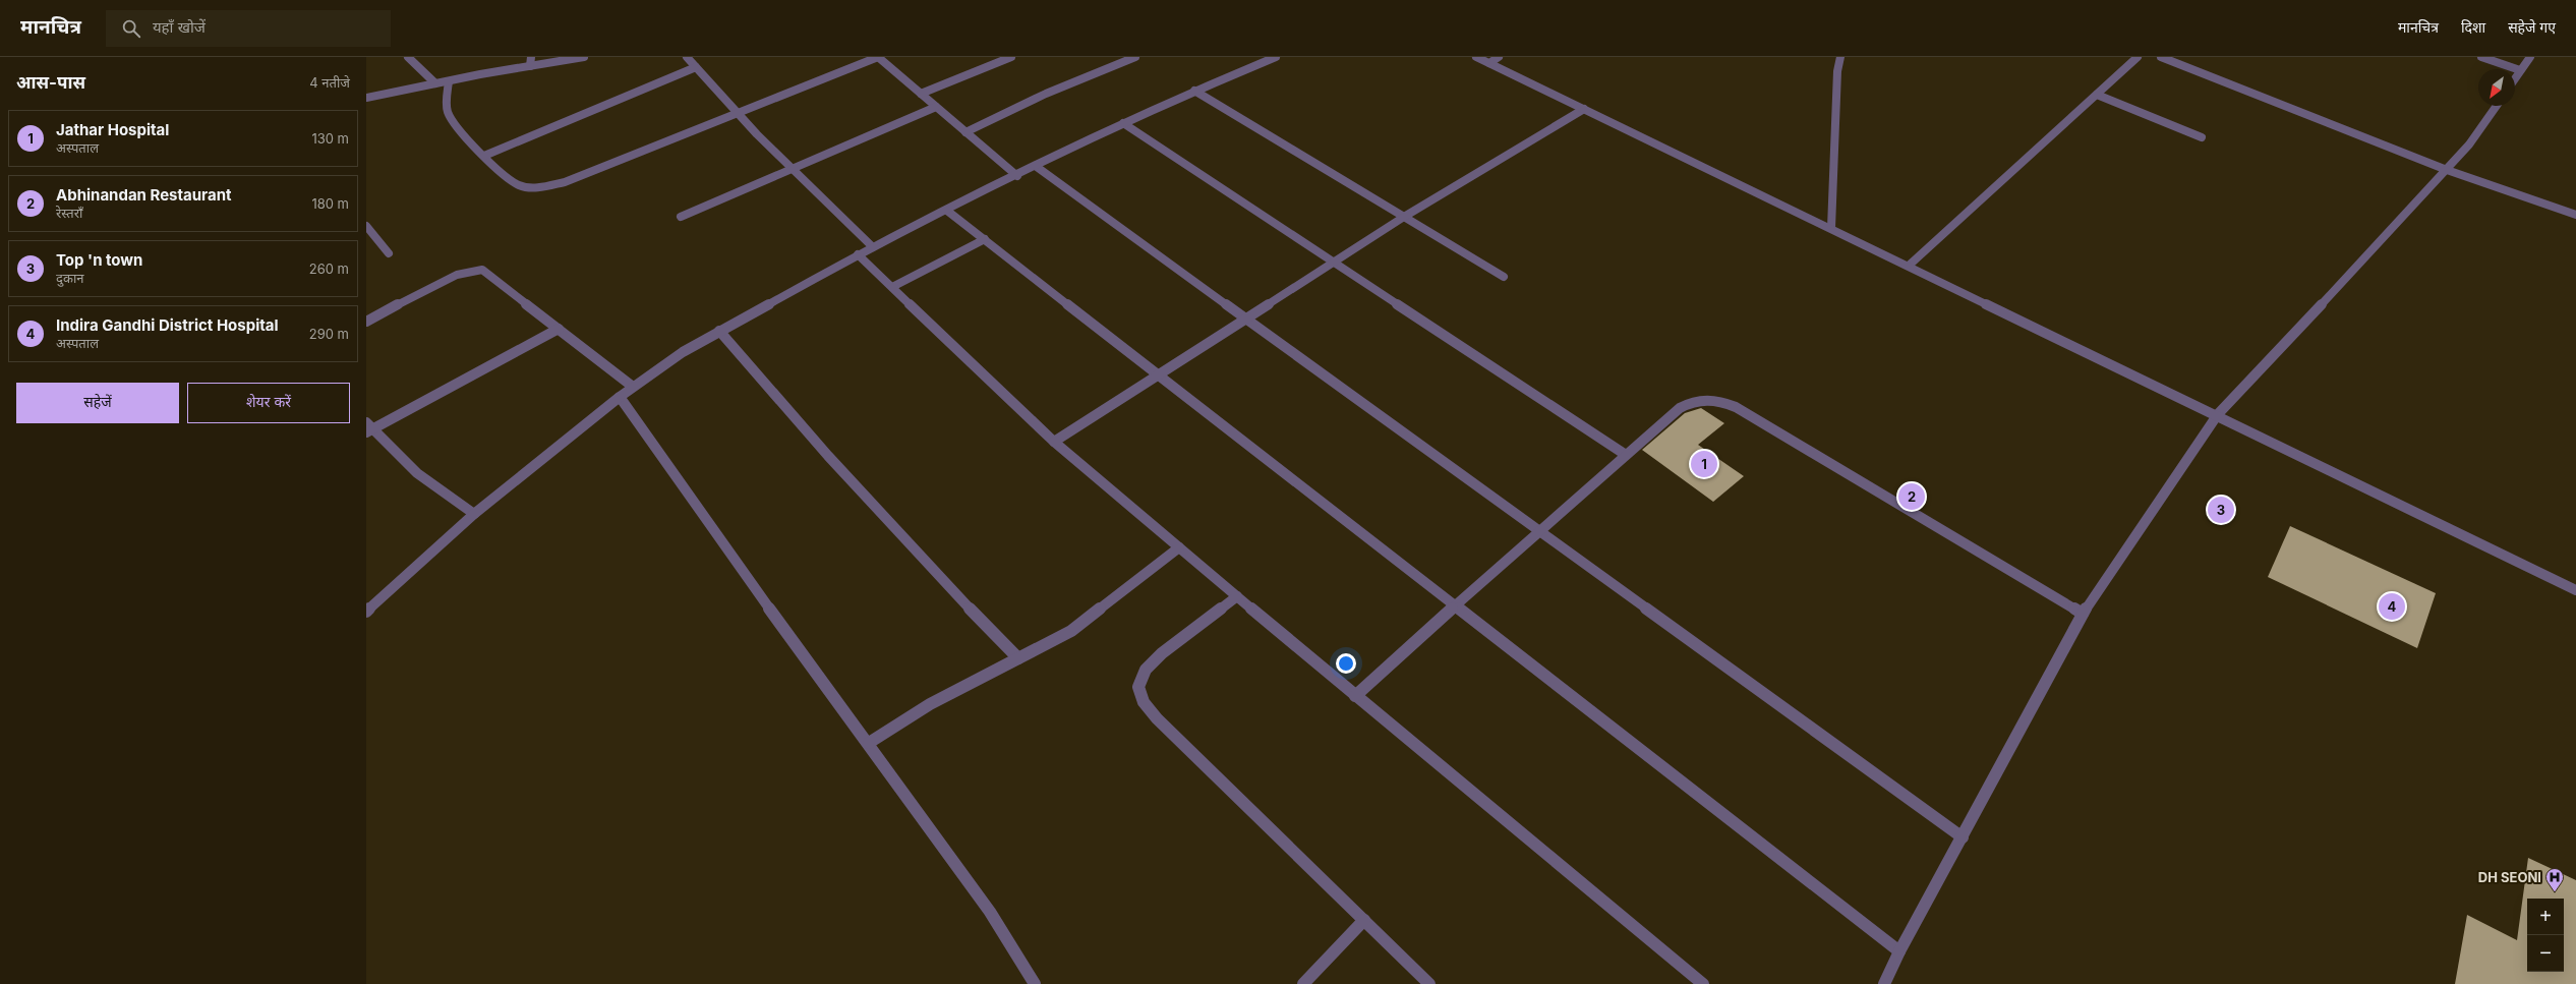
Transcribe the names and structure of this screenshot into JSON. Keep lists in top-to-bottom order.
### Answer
{
  "places": {
    "hospital": ["DH SEONI"]
  },
  "north": "bottom left",
  "page": {
    "header": "मानचित्र",
    "search": "यहाँ खोजें",
    "nav": ["मानचित्र", "दिशा", "सहेजे गए"],
    "heading": ["आस-पास", "4 नतीजे"],
    "list": [
      {
        "mark": "1",
        "name": "Jathar Hospital",
        "note": "अस्पताल",
        "value": "130 m"
      },
      {
        "mark": "2",
        "name": "Abhinandan Restaurant",
        "note": "रेस्तराँ",
        "value": "180 m"
      },
      {
        "mark": "3",
        "name": "Top 'n town",
        "note": "दुकान",
        "value": "260 m"
      },
      {
        "mark": "4",
        "name": "Indira Gandhi District Hospital",
        "note": "अस्पताल",
        "value": "290 m"
      }
    ],
    "buttons": ["सहेजें", "शेयर करें"],
    "pins": [
      "1",
      "2",
      "3",
      "4"
    ],
    "map_buttons": ["+", "−"]
  }
}
